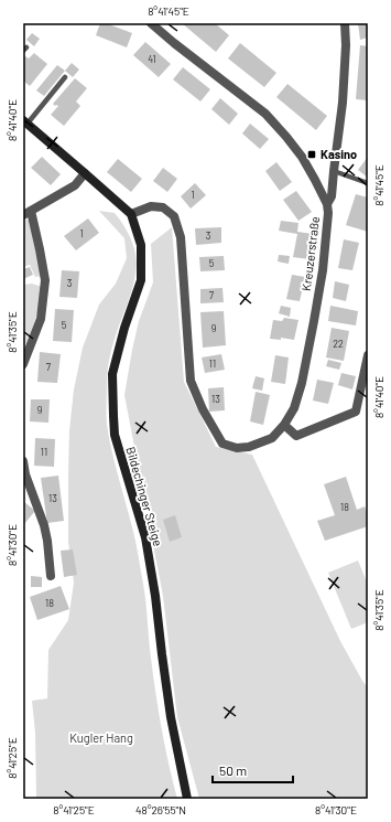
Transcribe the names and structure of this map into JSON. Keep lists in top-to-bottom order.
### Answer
{
  "streets": {
    "street": ["Kreuzerstraße", "Bildechinger Steige"]
  },
  "crossings": [
    ["Kreuzerstraße", "Bildechinger Steige"]
  ],
  "parks": ["Kugler Hang"],
  "places": {
    "transit": ["Kasino"]
  },
  "house_numbers": [
    "41",
    "1",
    "1",
    "3",
    "5",
    "3",
    "7",
    "5",
    "9",
    "22",
    "11",
    "7",
    "13",
    "9",
    "11",
    "13",
    "18",
    "18"
  ],
  "scale_bar": "50 m",
  "coordinates": [
    "8°41'45\"E",
    "8°41'40\"E",
    "8°41'35\"E",
    "8°41'30\"E",
    "8°41'25\"E",
    "48°26'55\"N"
  ]
}
